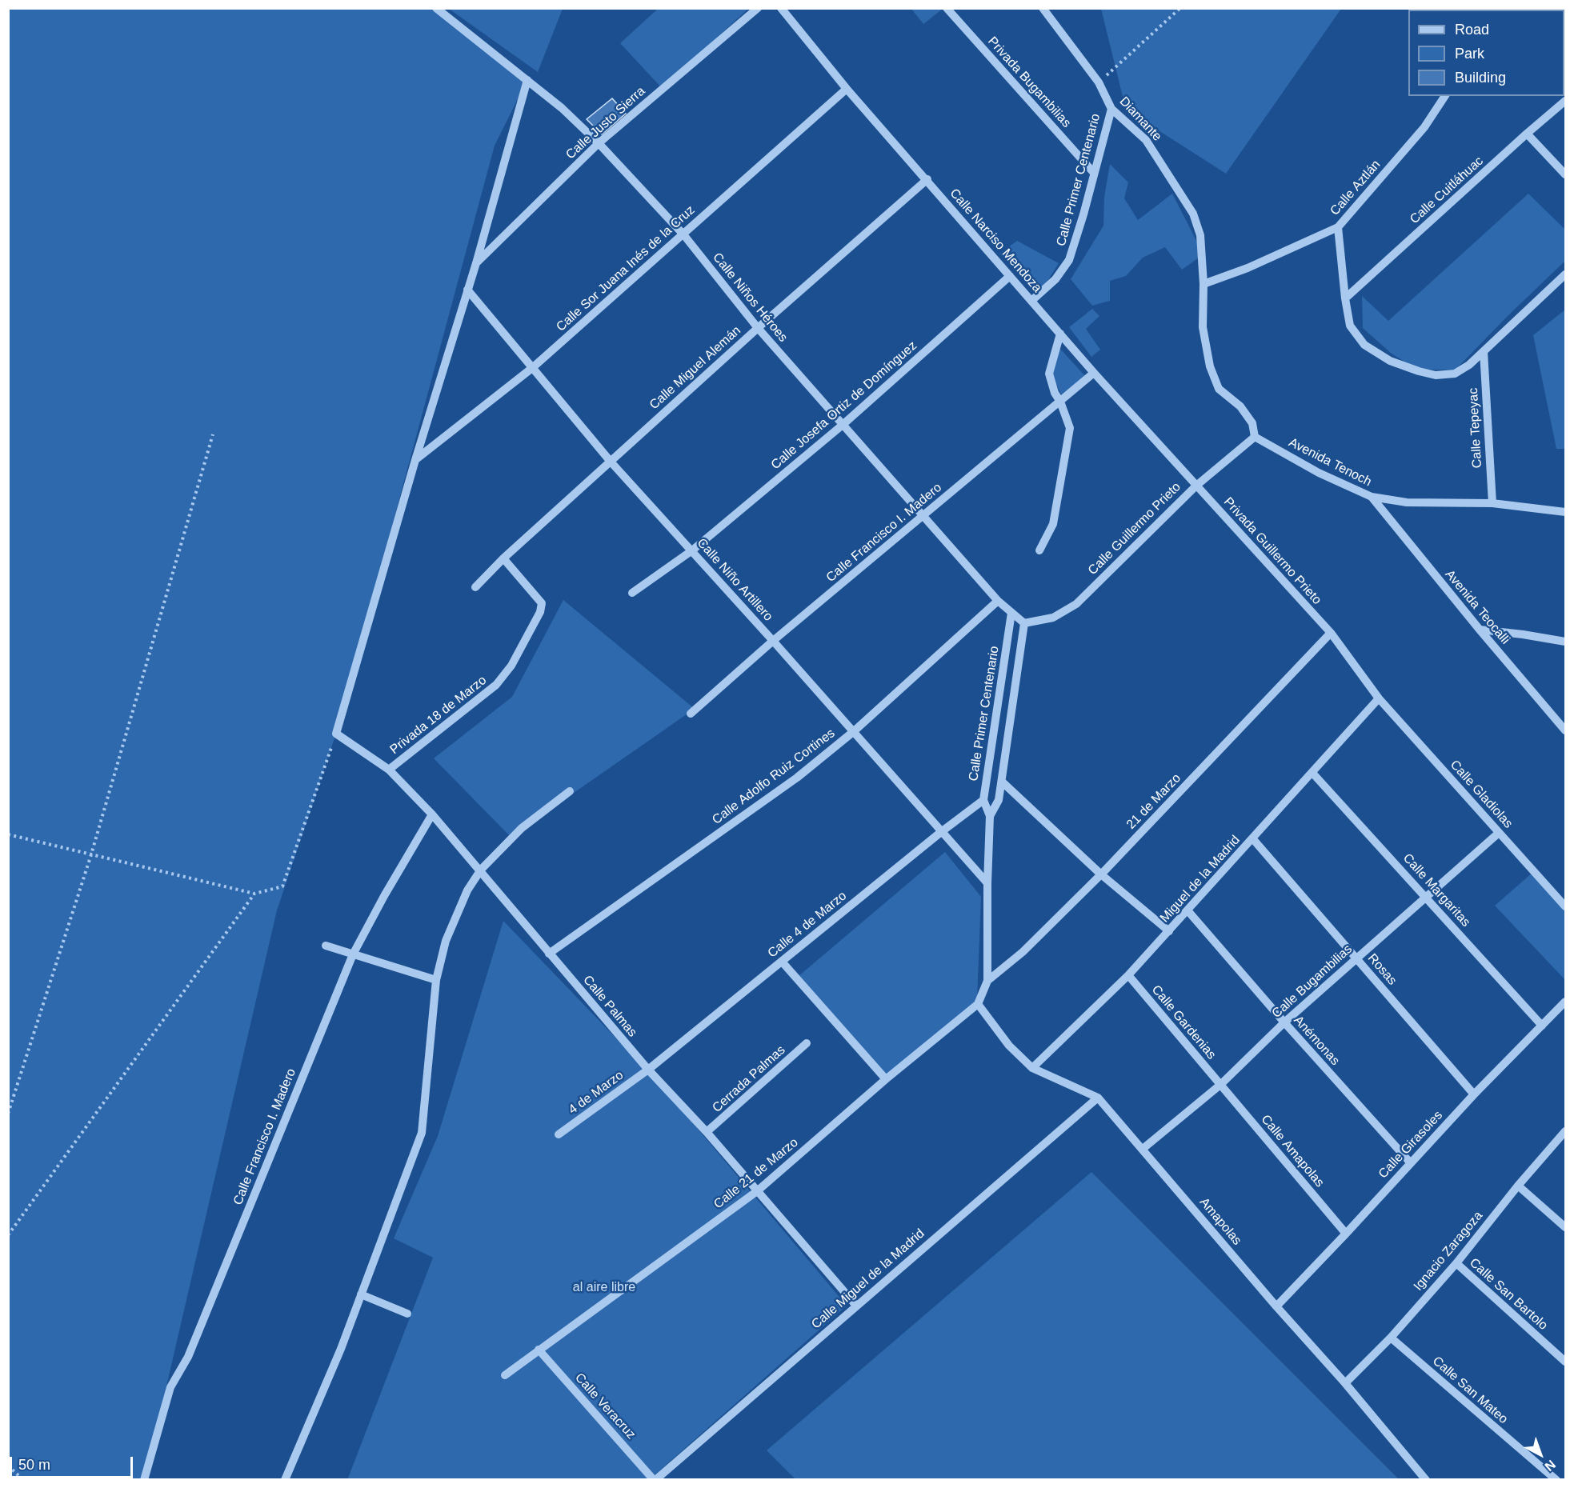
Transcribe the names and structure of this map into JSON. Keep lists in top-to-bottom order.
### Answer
{
  "streets": {
    "street": [
      "Privada Bugambilias",
      "Diamante",
      "Calle Justo Sierra",
      "Calle Primer Centenario",
      "Calle Aztlán",
      "Calle Cuitláhuac",
      "Calle Narciso Mendoza",
      "Calle Sor Juana Inés de la Cruz",
      "Calle Niños Héroes",
      "Calle Miguel Alemán",
      "Calle Josefa Ortiz de Domínguez",
      "Calle Tepeyac",
      "Avenida Tenoch",
      "Calle Guillermo Prieto",
      "Calle Francisco I. Madero",
      "Privada Guillermo Prieto",
      "Calle Niño Artillero",
      "Avenida Teocalli",
      "Privada 18 de Marzo",
      "Calle Adolfo Ruiz Cortines",
      "Calle Gladiolas",
      "21 de Marzo",
      "Miguel de la Madrid",
      "Calle Margaritas",
      "Calle 4 de Marzo",
      "Rosas",
      "Calle Bugambilias",
      "Calle Palmas",
      "Calle Gardenias",
      "Anémonas",
      "Cerrada Palmas",
      "4 de Marzo",
      "Calle Girasoles",
      "Calle Amapolas",
      "Calle 21 de Marzo",
      "Amapolas",
      "Ignacio Zaragoza",
      "Calle Miguel de la Madrid",
      "Calle San Bartolo",
      "Calle San Mateo",
      "Calle Veracruz"
    ]
  },
  "crossings": [
    ["Privada Bugambilias", "Calle Primer Centenario"],
    ["Diamante", "Calle Primer Centenario"],
    ["Diamante", "Calle Aztlán"],
    ["Calle Justo Sierra", "Calle Niños Héroes"],
    ["Calle Primer Centenario", "Calle Narciso Mendoza"],
    ["Calle Primer Centenario", "Calle Niños Héroes"],
    ["Calle Primer Centenario", "Calle Guillermo Prieto"],
    ["Calle Primer Centenario", "Calle Niño Artillero"],
    ["Calle Primer Centenario", "21 de Marzo"],
    ["Calle Primer Centenario", "Calle 4 de Marzo"],
    ["Calle Primer Centenario", "Calle 21 de Marzo"],
    ["Calle Primer Centenario", "Amapolas"],
    ["Calle Aztlán", "Calle Tepeyac"],
    ["Calle Cuitláhuac", "Calle Tepeyac"],
    ["Calle Narciso Mendoza", "Calle Sor Juana Inés de la Cruz"],
    ["Calle Narciso Mendoza", "Calle Miguel Alemán"],
    ["Calle Narciso Mendoza", "Calle Josefa Ortiz de Domínguez"],
    ["Calle Narciso Mendoza", "Calle Guillermo Prieto"],
    ["Calle Narciso Mendoza", "Calle Francisco I. Madero"],
    ["Calle Narciso Mendoza", "Privada Guillermo Prieto"],
    ["Calle Sor Juana Inés de la Cruz", "Calle Niños Héroes"],
    ["Calle Sor Juana Inés de la Cruz", "Calle Niño Artillero"],
    ["Calle Niños Héroes", "Calle Miguel Alemán"],
    ["Calle Niños Héroes", "Calle Josefa Ortiz de Domínguez"],
    ["Calle Niños Héroes", "Calle Guillermo Prieto"],
    ["Calle Niños Héroes", "Calle Francisco I. Madero"],
    ["Calle Niños Héroes", "Calle Adolfo Ruiz Cortines"],
    ["Calle Miguel Alemán", "Calle Niño Artillero"],
    ["Calle Miguel Alemán", "Privada 18 de Marzo"],
    ["Calle Josefa Ortiz de Domínguez", "Calle Niño Artillero"],
    ["Calle Tepeyac", "Avenida Tenoch"],
    ["Avenida Tenoch", "Calle Guillermo Prieto"],
    ["Avenida Tenoch", "Avenida Teocalli"],
    ["Calle Guillermo Prieto", "Privada Guillermo Prieto"],
    ["Calle Francisco I. Madero", "Calle Niño Artillero"],
    ["Calle Francisco I. Madero", "Calle Palmas"],
    ["Privada Guillermo Prieto", "21 de Marzo"],
    ["Calle Niño Artillero", "Calle Adolfo Ruiz Cortines"],
    ["Calle Niño Artillero", "Calle 4 de Marzo"],
    ["Privada 18 de Marzo", "Calle Palmas"],
    ["Calle Adolfo Ruiz Cortines", "Calle Palmas"],
    ["Calle Gladiolas", "Miguel de la Madrid"],
    ["Calle Gladiolas", "Calle Bugambilias"],
    ["Miguel de la Madrid", "Calle Margaritas"],
    ["Miguel de la Madrid", "Rosas"],
    ["Miguel de la Madrid", "Calle Gardenias"],
    ["Miguel de la Madrid", "Anémonas"],
    ["Miguel de la Madrid", "Amapolas"],
    ["Calle Margaritas", "Calle Bugambilias"],
    ["Calle Margaritas", "Calle Girasoles"],
    ["Calle 4 de Marzo", "Calle Palmas"],
    ["Calle 4 de Marzo", "4 de Marzo"],
    ["Rosas", "Calle Bugambilias"],
    ["Rosas", "Calle Girasoles"],
    ["Calle Bugambilias", "Calle Gardenias"],
    ["Calle Bugambilias", "Anémonas"],
    ["Calle Bugambilias", "Calle Amapolas"],
    ["Calle Bugambilias", "Amapolas"],
    ["Calle Palmas", "Cerrada Palmas"],
    ["Calle Palmas", "4 de Marzo"],
    ["Calle Palmas", "Calle 21 de Marzo"],
    ["Calle Palmas", "Calle Miguel de la Madrid"],
    ["Calle Gardenias", "Calle Amapolas"],
    ["Anémonas", "Calle Girasoles"],
    ["Calle Girasoles", "Calle Amapolas"],
    ["Calle Girasoles", "Amapolas"],
    ["Calle 21 de Marzo", "Amapolas"],
    ["Calle 21 de Marzo", "Calle Veracruz"],
    ["Amapolas", "Ignacio Zaragoza"],
    ["Amapolas", "Calle Miguel de la Madrid"],
    ["Ignacio Zaragoza", "Calle San Bartolo"],
    ["Ignacio Zaragoza", "Calle San Mateo"],
    ["Calle Miguel de la Madrid", "Calle Veracruz"]
  ],
  "parks": ["al aire libre"],
  "legend": ["Road", "Park", "Building"],
  "scale_bar": "50 m",
  "north": "bottom right"
}
